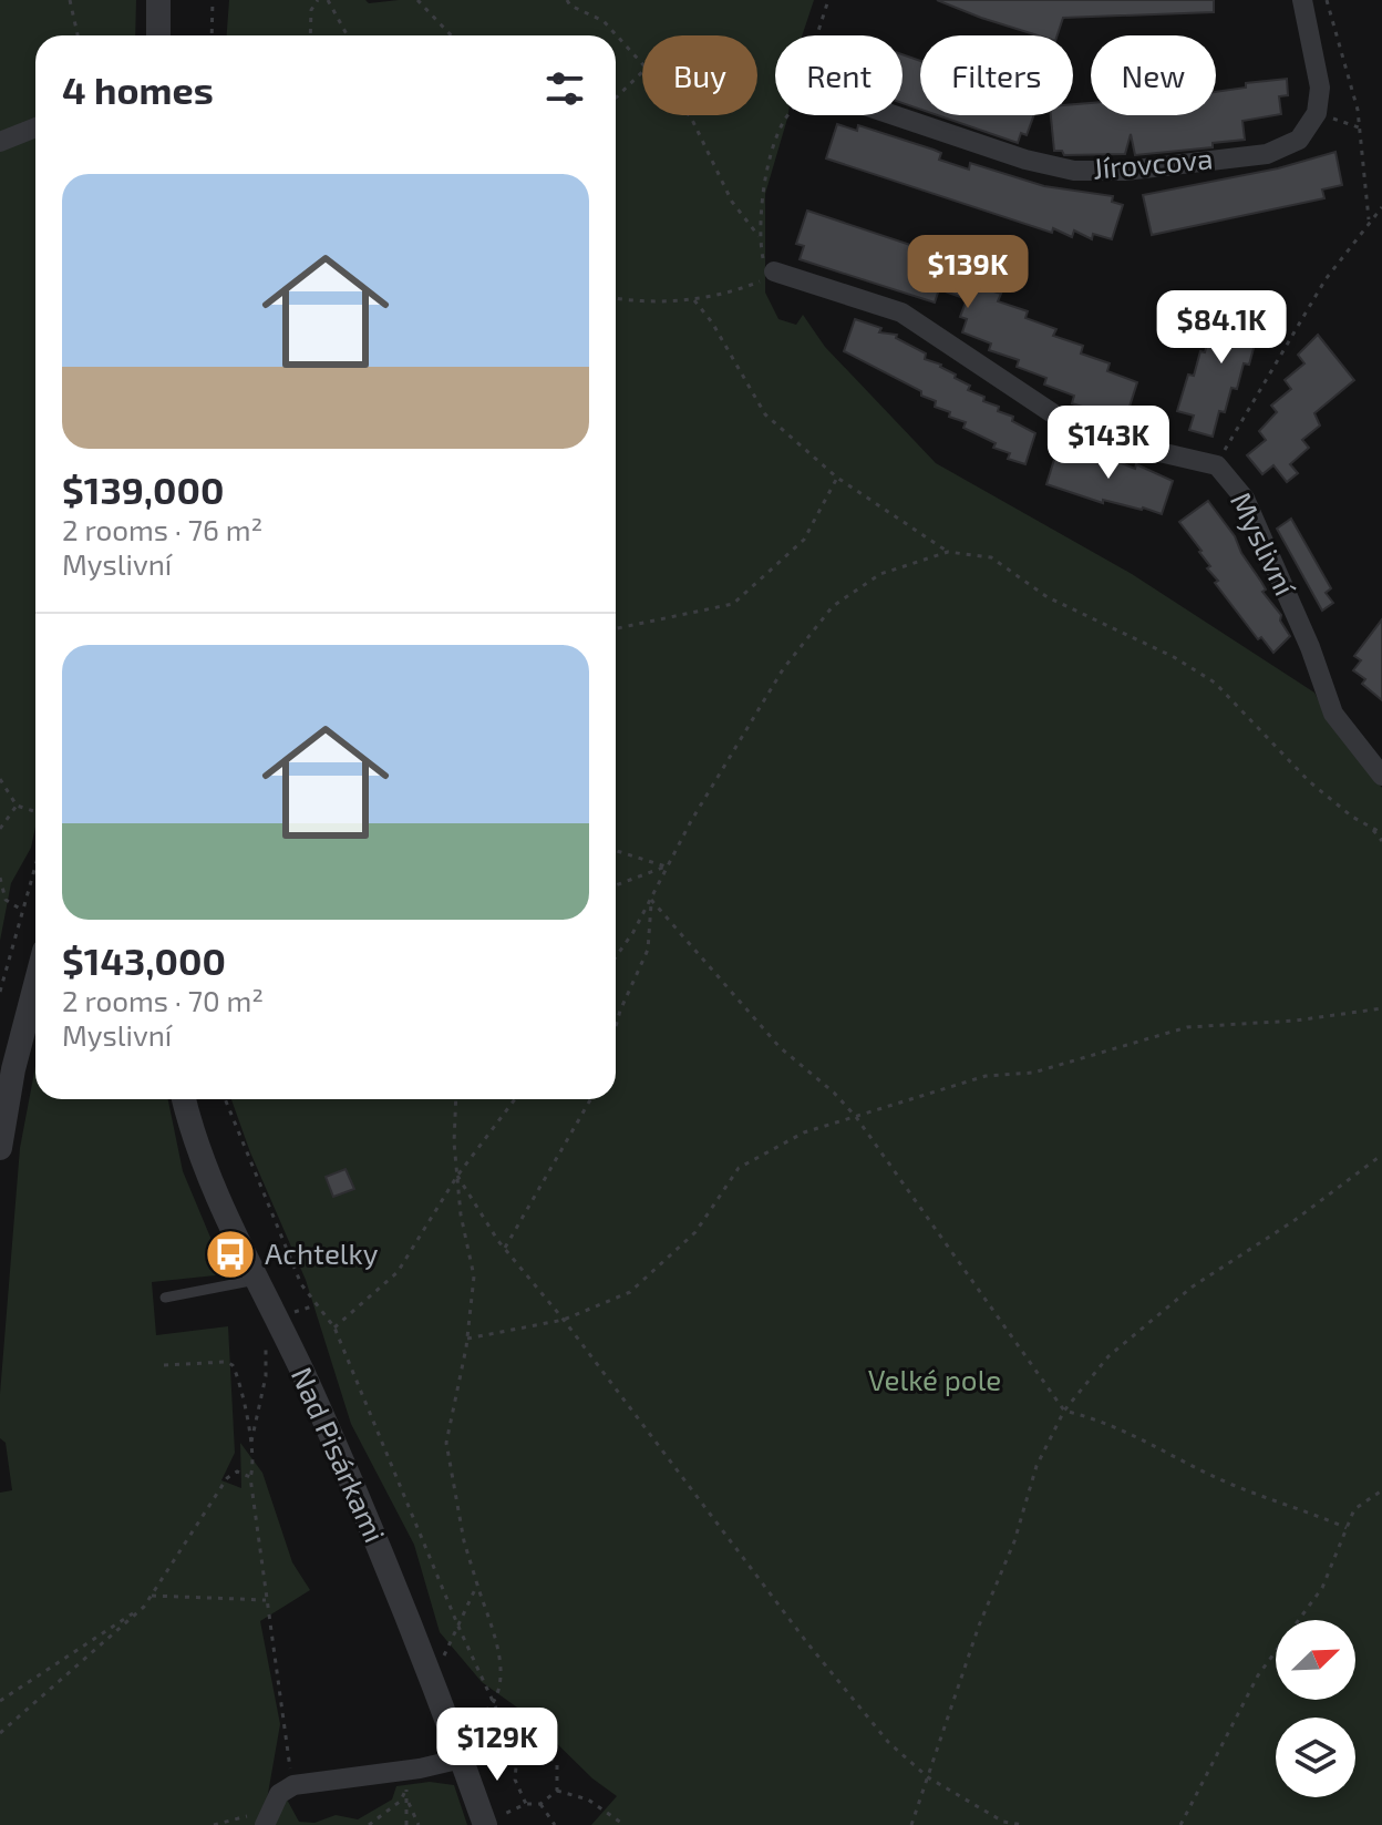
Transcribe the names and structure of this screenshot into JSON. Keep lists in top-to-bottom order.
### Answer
{
  "streets": {
    "street": ["Jírovcova", "Myslivní", "Nad Pisárkami"]
  },
  "parks": ["Velké pole"],
  "places": {
    "bus stop": ["Achtelky"]
  },
  "north": "top right",
  "page": {
    "chip": [
      "Buy",
      "Rent",
      "Filters",
      "New"
    ],
    "heading": "4 homes",
    "list": [
      {
        "name": "$139,000",
        "note": "2 rooms · 76 m² · Myslivní"
      },
      {
        "name": "$143,000",
        "note": "2 rooms · 70 m² · Myslivní"
      }
    ],
    "price": [
      "$139K",
      "$84.1K",
      "$143K",
      "$129K"
    ]
  }
}
